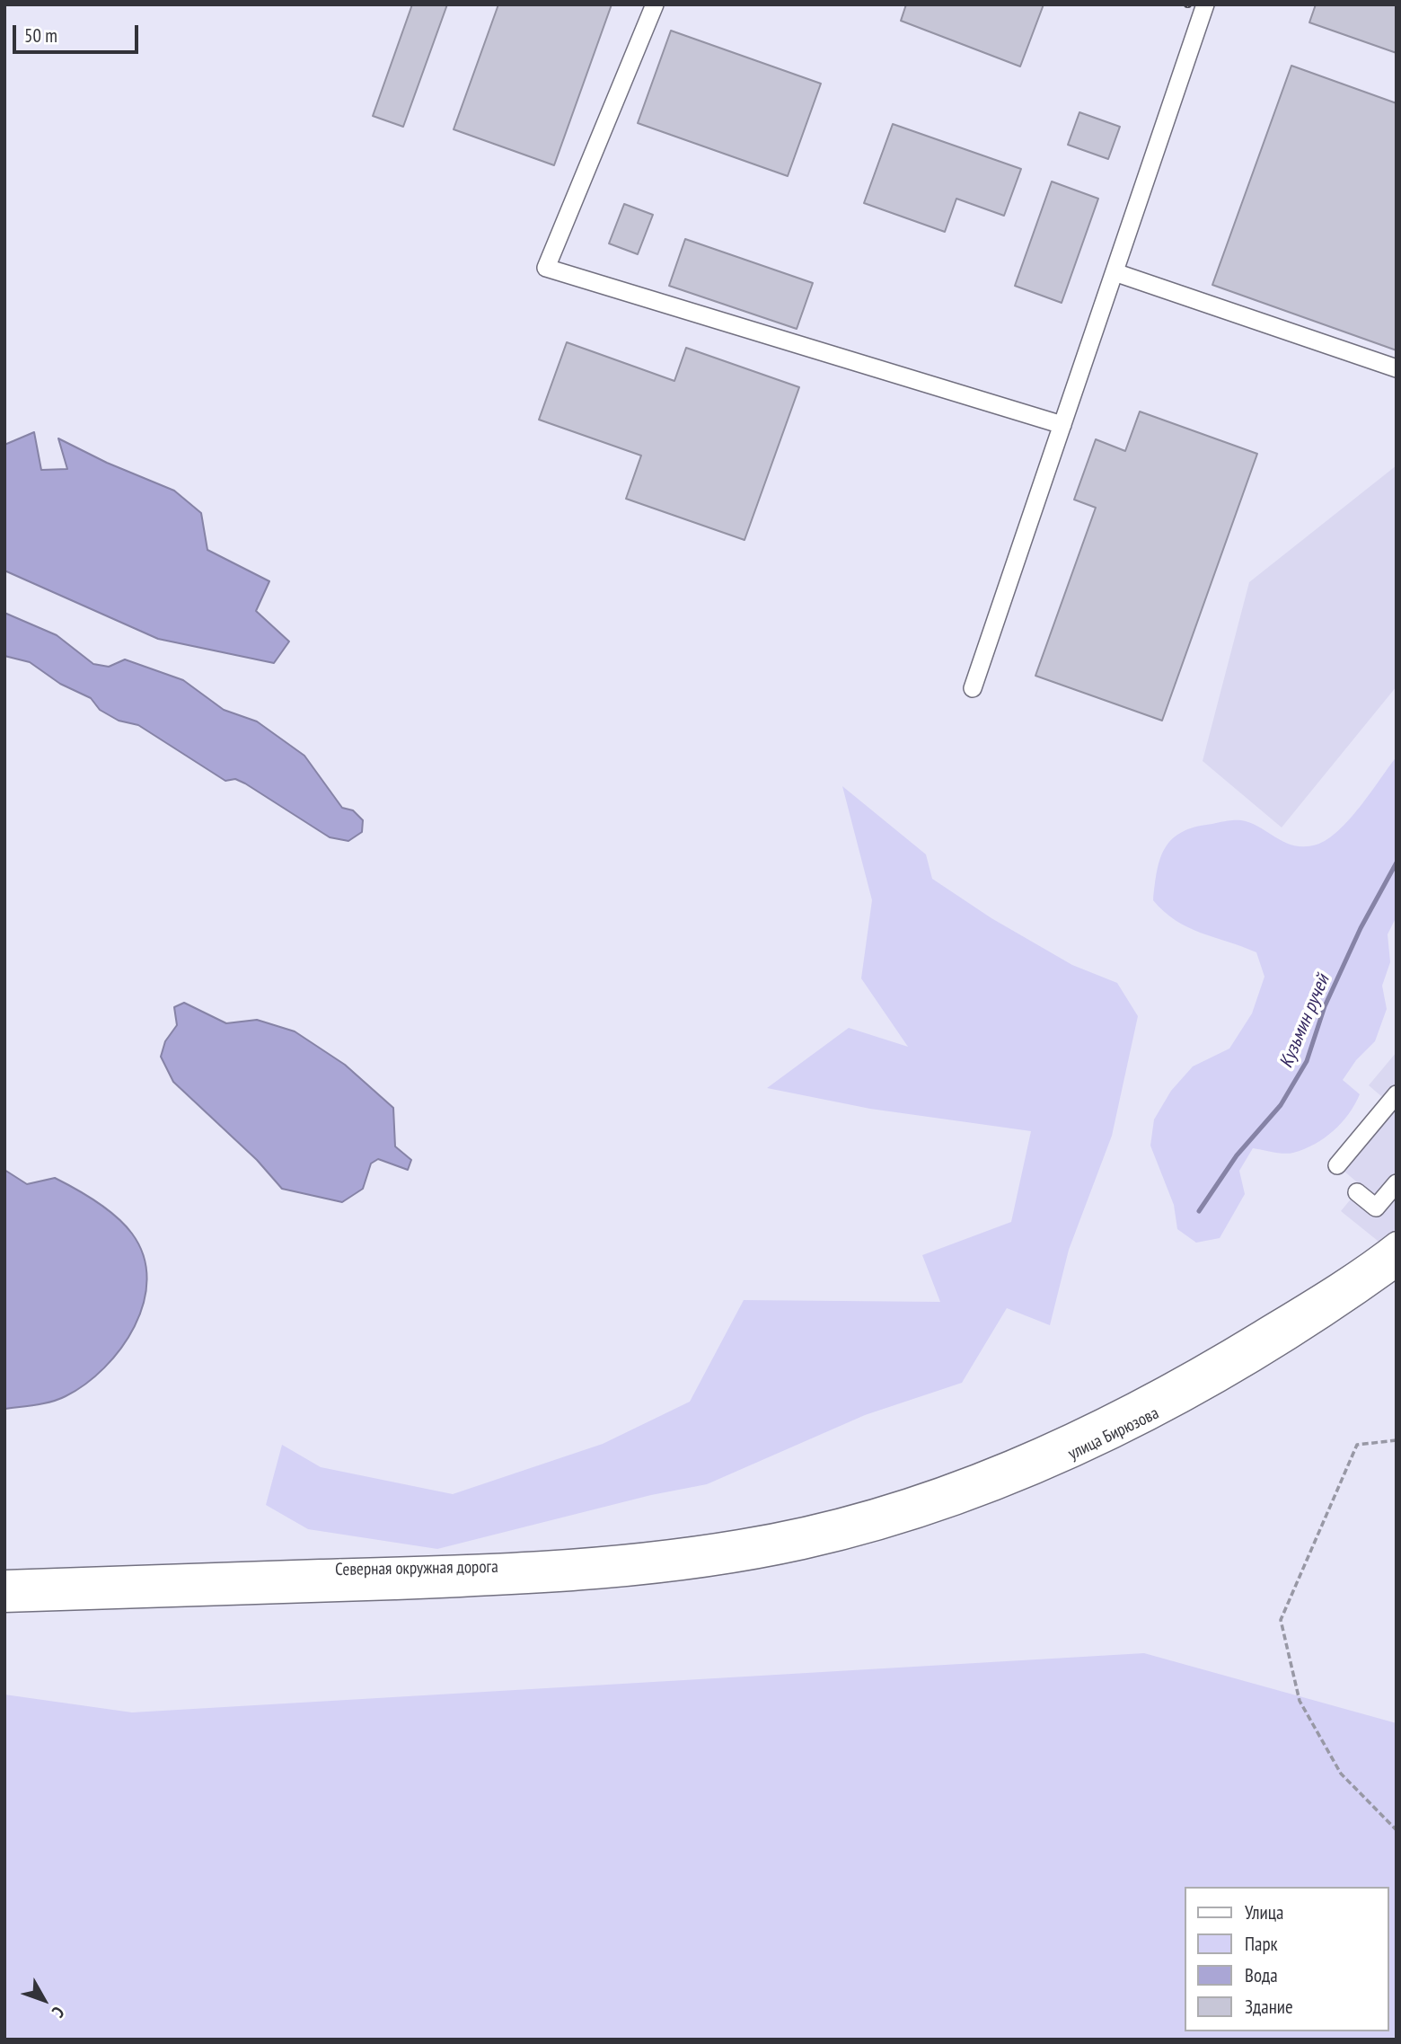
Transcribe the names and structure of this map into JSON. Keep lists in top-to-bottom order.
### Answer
{
  "streets": {
    "main road": ["улица Бирюзова", "Северная окружная дорога"]
  },
  "crossings": [
    ["улица Бирюзова", "Северная окружная дорога"]
  ],
  "water": ["Кузьмин ручей"],
  "legend": [
    "Улица",
    "Парк",
    "Вода",
    "Здание"
  ],
  "scale_bar": "50 m",
  "north": "bottom right"
}
